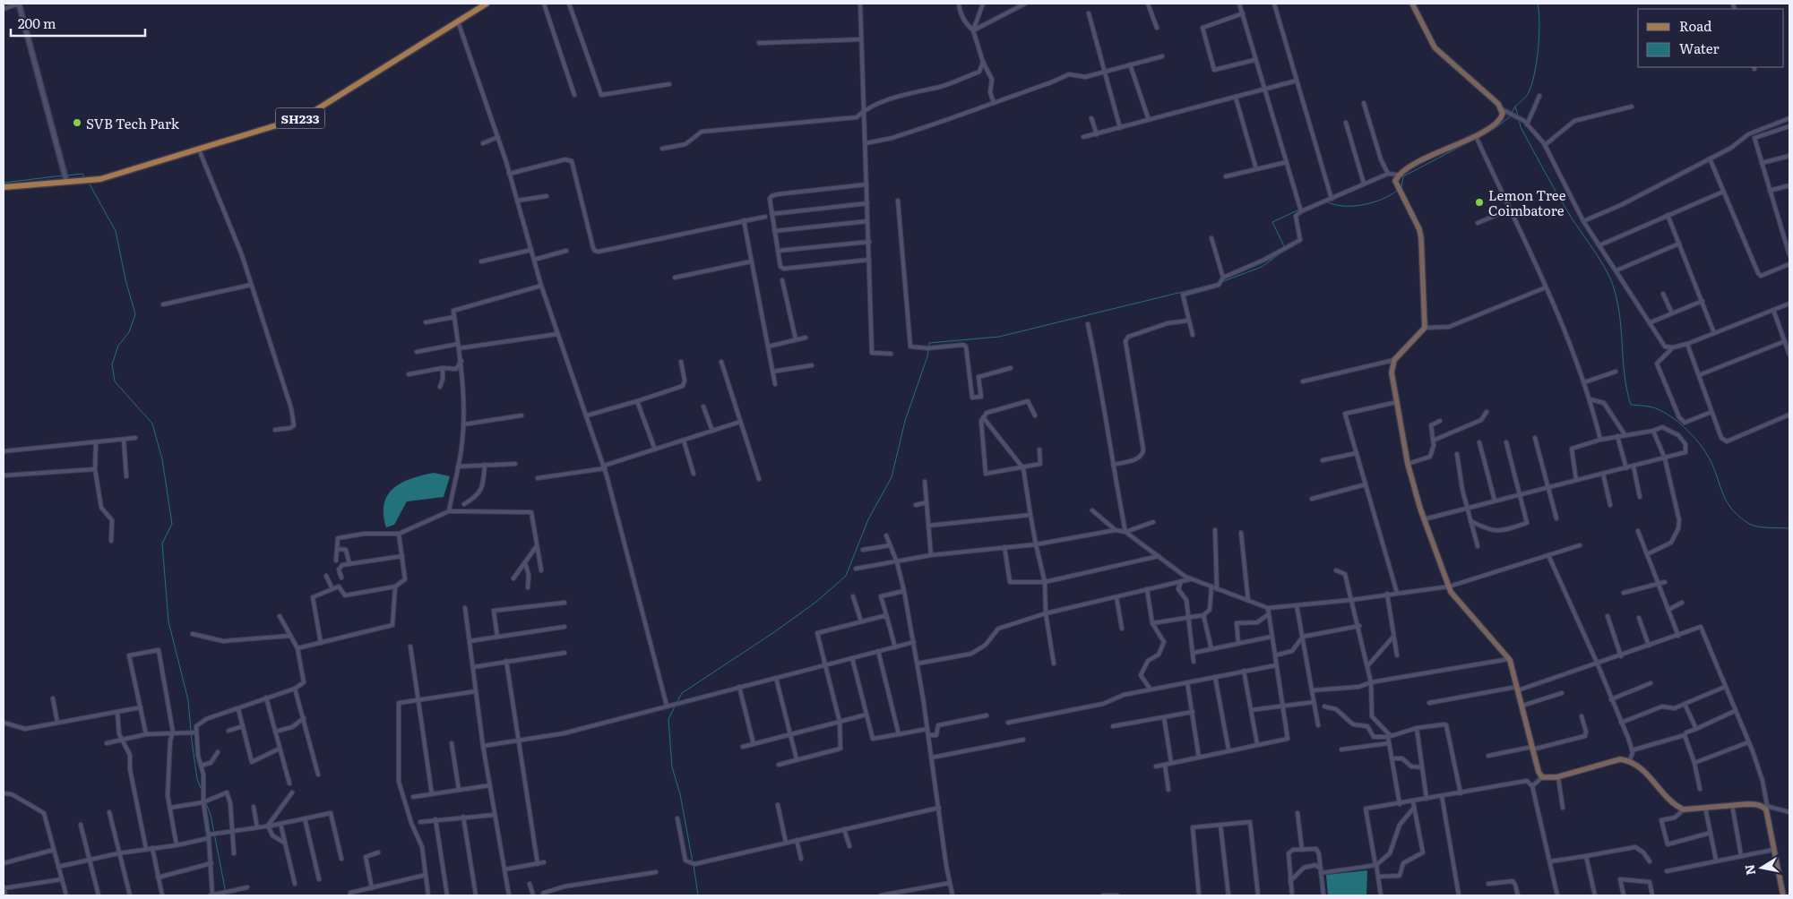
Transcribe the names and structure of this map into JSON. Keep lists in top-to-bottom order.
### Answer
{
  "streets": {
    "main road": ["SH233"]
  },
  "places": ["SVB Tech Park", "Lemon Tree Coimbatore"],
  "legend": ["Road", "Water"],
  "scale_bar": "200 m",
  "north": "left"
}
